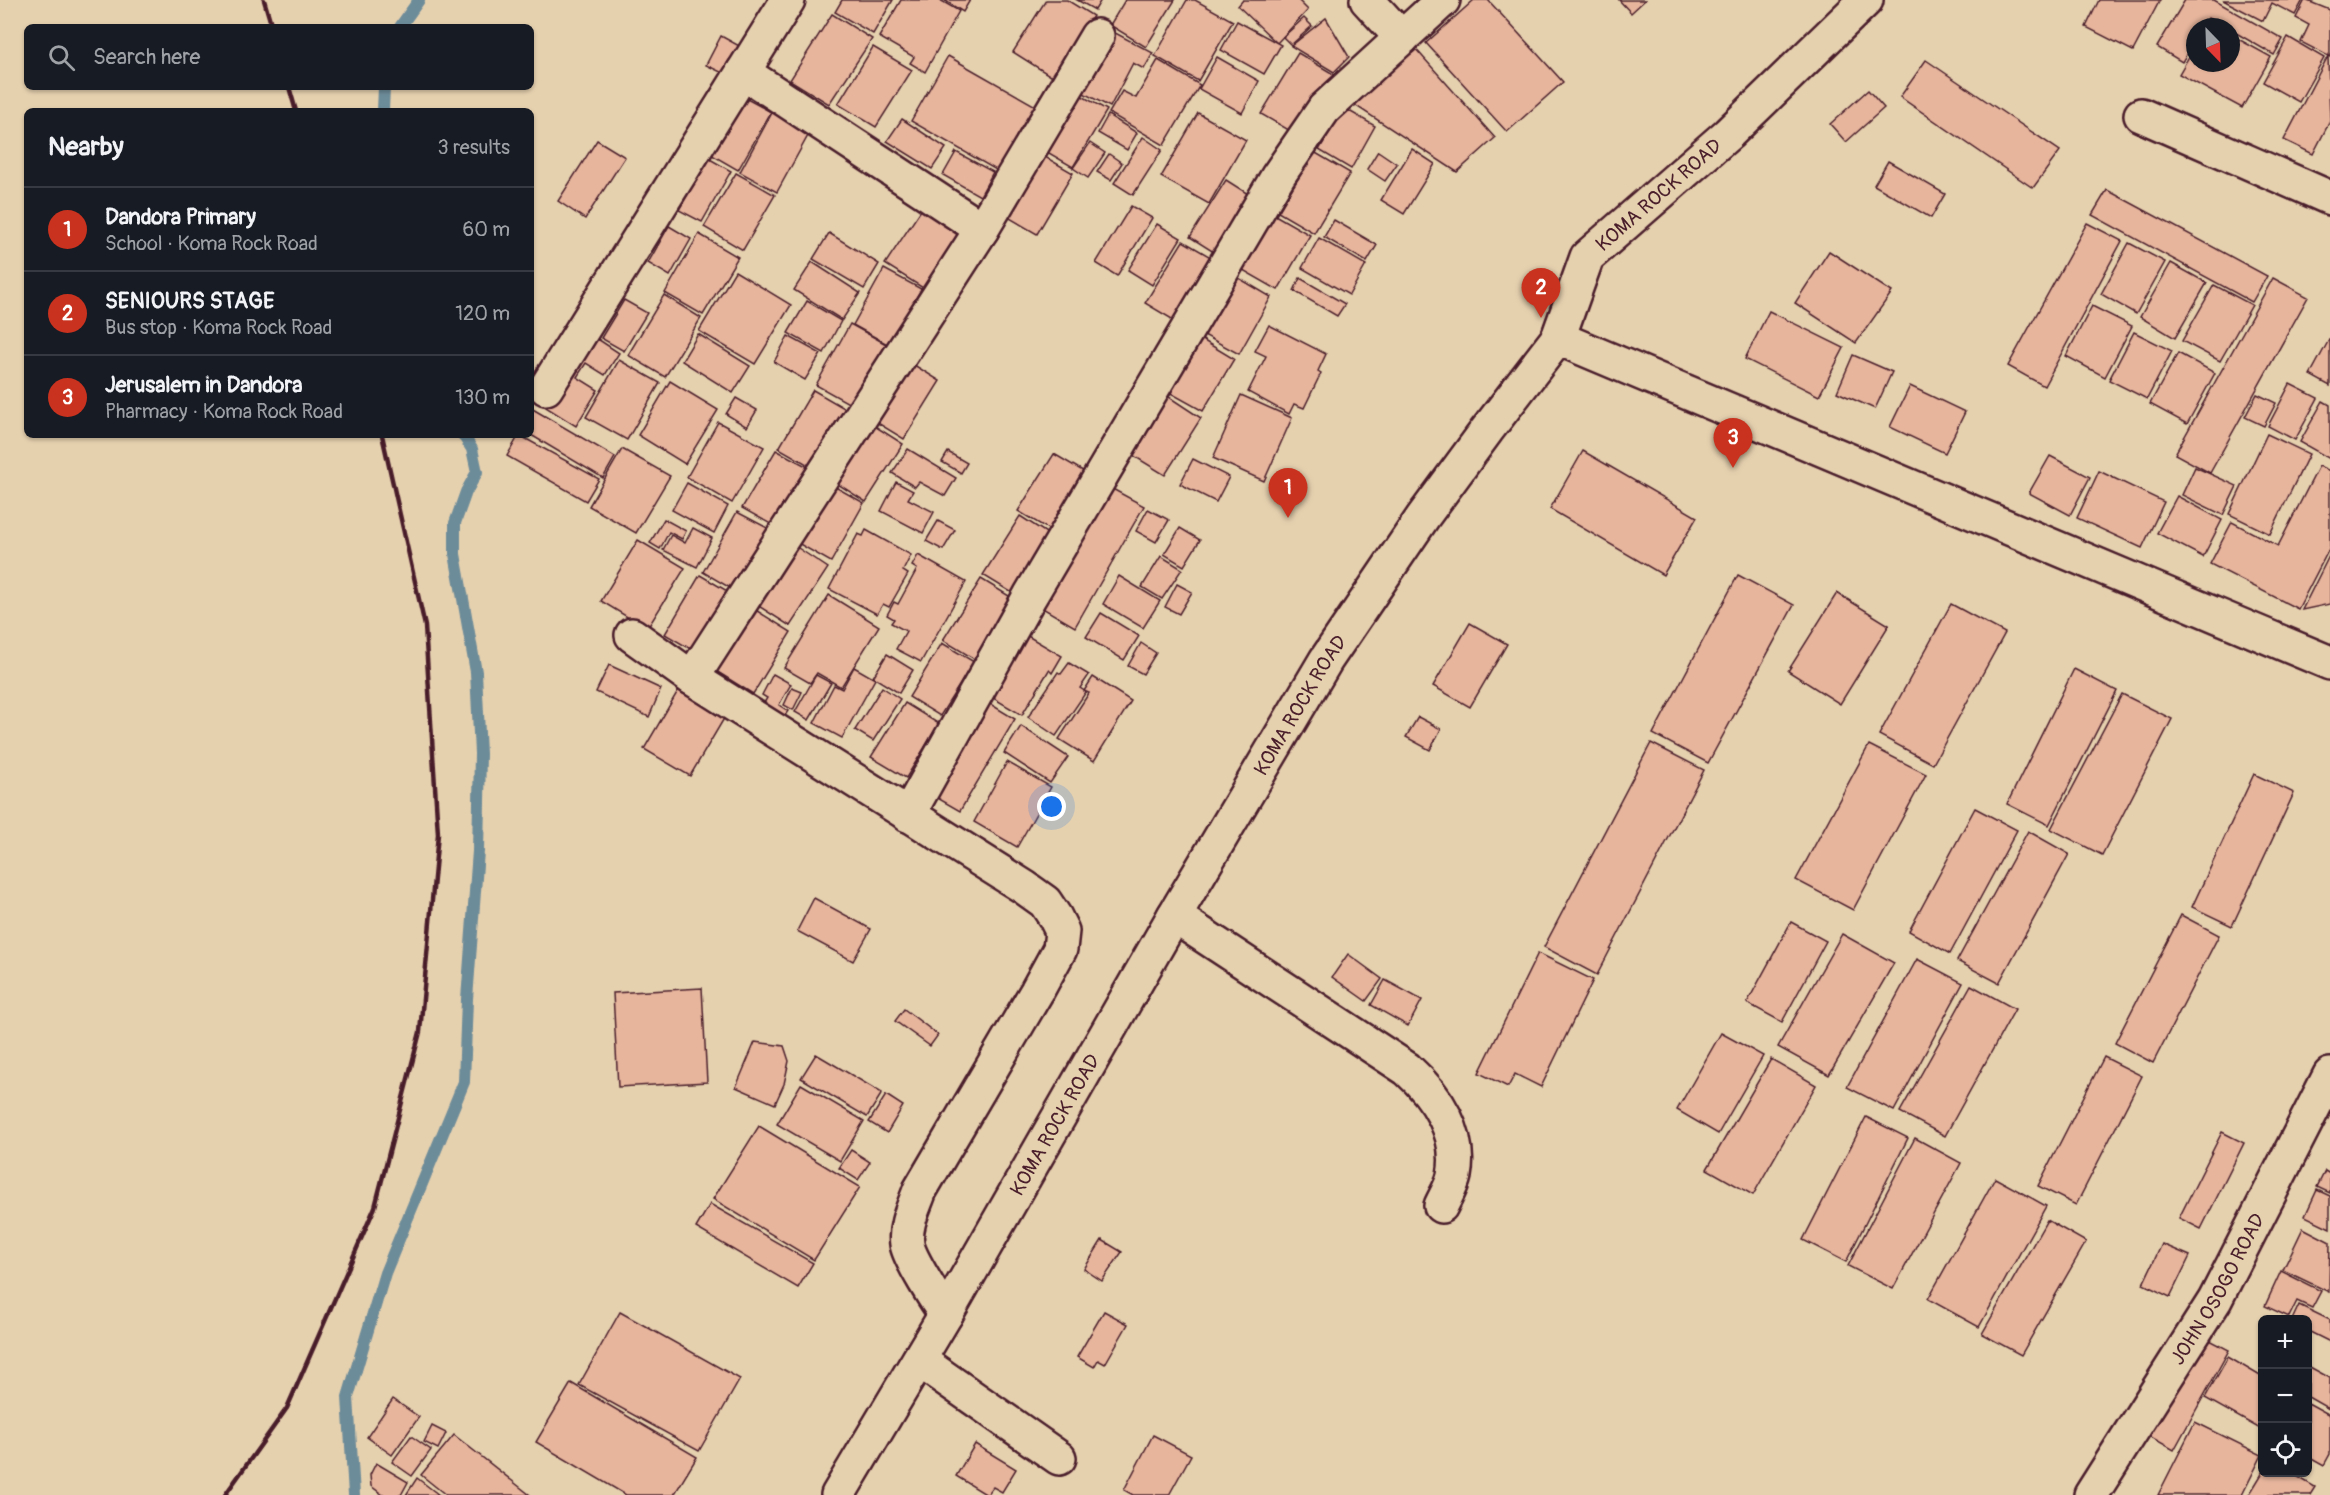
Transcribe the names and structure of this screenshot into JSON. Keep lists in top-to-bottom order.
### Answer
{
  "streets": {
    "street": ["KOMA ROCK ROAD", "JOHN OSOGO ROAD"]
  },
  "north": "bottom right",
  "page": {
    "search": "Search here",
    "heading": ["Nearby", "3 results"],
    "list": [
      {
        "mark": "1",
        "name": "Dandora Primary",
        "note": "School · Koma Rock Road",
        "value": "60 m"
      },
      {
        "mark": "2",
        "name": "SENIOURS STAGE",
        "note": "Bus stop · Koma Rock Road",
        "value": "120 m"
      },
      {
        "mark": "3",
        "name": "Jerusalem in Dandora",
        "note": "Pharmacy · Koma Rock Road",
        "value": "130 m"
      }
    ],
    "pins": ["2", "3", "1"],
    "map_buttons": ["+", "−"]
  }
}
